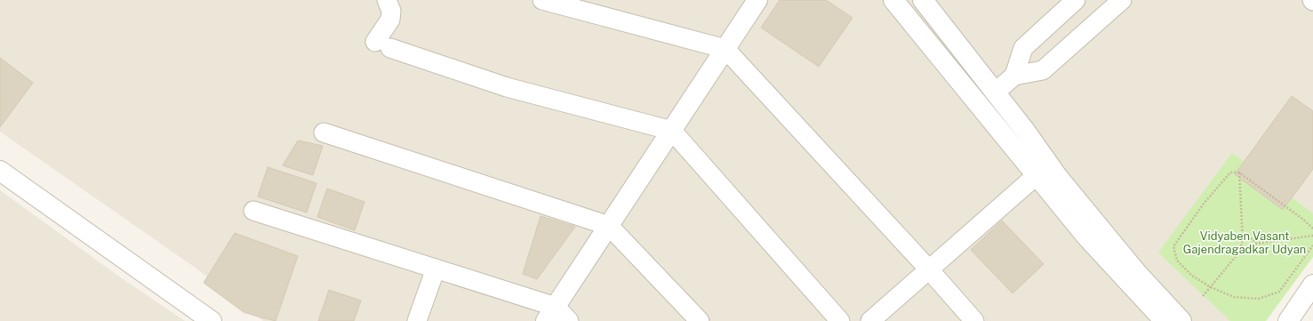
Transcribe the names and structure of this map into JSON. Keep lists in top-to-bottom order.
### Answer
{
  "parks": ["Vidyaben Vasant Gajendragadkar Udyan"]
}
